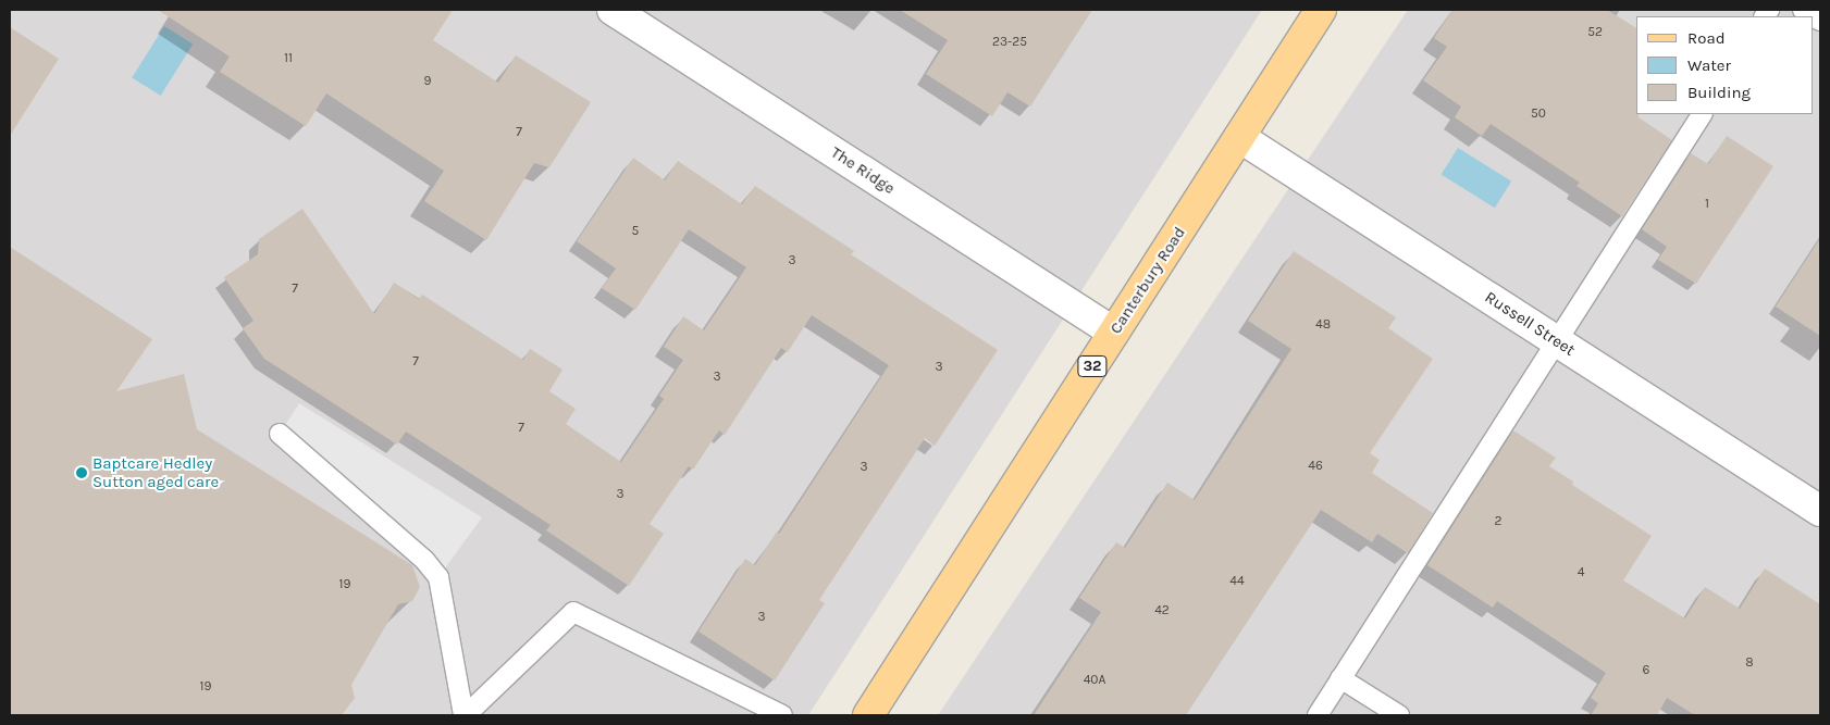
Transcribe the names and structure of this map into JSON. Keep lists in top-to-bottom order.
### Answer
{
  "streets": {
    "main road": ["Canterbury Road", "32"],
    "street": ["The Ridge", "Russell Street"]
  },
  "crossings": [
    ["The Ridge", "Canterbury Road"],
    ["Canterbury Road", "Russell Street"]
  ],
  "places": ["Baptcare Hedley Sutton aged care"],
  "house_numbers": [
    "52",
    "23-25",
    "11",
    "9",
    "50",
    "7",
    "1",
    "5",
    "3",
    "7",
    "48",
    "7",
    "3",
    "3",
    "7",
    "46",
    "3",
    "3",
    "2",
    "4",
    "44",
    "19",
    "42",
    "3",
    "8",
    "6",
    "40A",
    "19"
  ],
  "legend": ["Road", "Water", "Building"]
}
